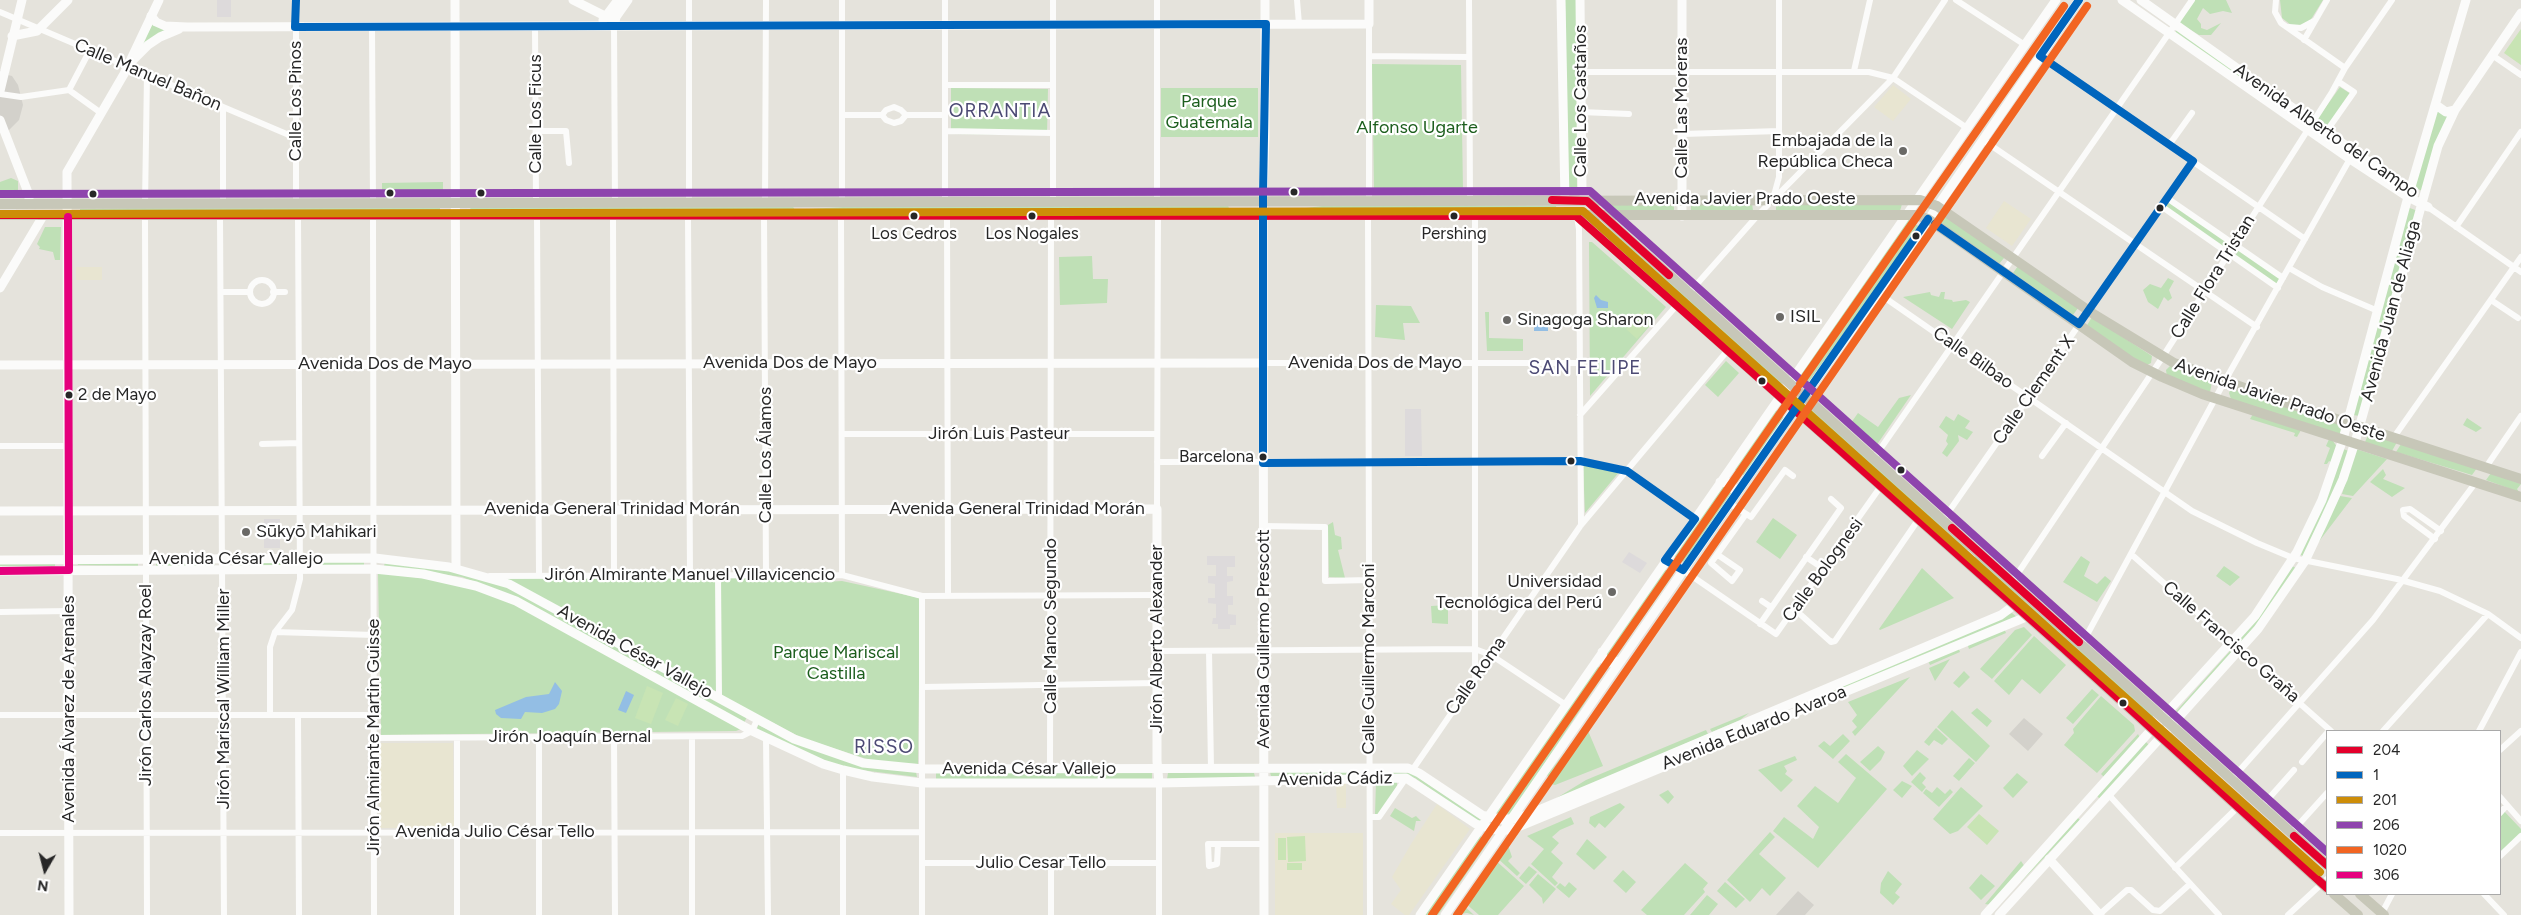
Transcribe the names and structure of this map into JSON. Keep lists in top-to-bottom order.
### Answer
{
  "streets": {
    "main road": [
      "Calle Los Castaños",
      "Calle Las Moreras",
      "Avenida Alberto del Campo",
      "Avenida Javier Prado Oeste",
      "Avenida Juan de Aliaga",
      "Avenida Dos de Mayo",
      "Avenida General Trinidad Morán",
      "Avenida César Vallejo",
      "Jirón Alberto Alexander",
      "Avenida Guillermo Prescott",
      "Avenida Álvarez de Arenales",
      "Avenida Eduardo Avaroa",
      "Avenida Cádiz"
    ],
    "street": [
      "Calle Manuel Bañon",
      "Calle Los Pinos",
      "Calle Los Ficus",
      "Calle Flora Tristan",
      "Calle Bilbao",
      "Calle Clement X",
      "Jirón Luis Pasteur",
      "Calle Los Álamos",
      "Calle Bolognesi",
      "Jirón Almirante Manuel Villavicencio",
      "Calle Manco Segundo",
      "Calle Francisco Graña",
      "Calle Guillermo Marconi",
      "Calle Roma",
      "Jirón Carlos Alayzay Roel",
      "Jirón Mariscal William Miller",
      "Jirón Almirante Martin Guisse",
      "Jirón Joaquín Bernal",
      "Avenida Julio César Tello",
      "Julio Cesar Tello"
    ]
  },
  "crossings": [
    ["Calle Manuel Bañon", "Calle Los Pinos"],
    ["Calle Manuel Bañon", "Avenida Álvarez de Arenales"],
    ["Calle Los Pinos", "Avenida Javier Prado Oeste"],
    ["Calle Los Castaños", "Avenida Javier Prado Oeste"],
    ["Calle Las Moreras", "Avenida Javier Prado Oeste"],
    ["Calle Los Ficus", "Avenida Javier Prado Oeste"],
    ["Avenida Alberto del Campo", "Calle Flora Tristan"],
    ["Avenida Alberto del Campo", "Avenida Juan de Aliaga"],
    ["Avenida Javier Prado Oeste", "Calle Flora Tristan"],
    ["Avenida Javier Prado Oeste", "Avenida Juan de Aliaga"],
    ["Avenida Javier Prado Oeste", "Calle Clement X"],
    ["Avenida Javier Prado Oeste", "Calle Los Álamos"],
    ["Avenida Javier Prado Oeste", "Calle Manco Segundo"],
    ["Avenida Javier Prado Oeste", "Jirón Alberto Alexander"],
    ["Avenida Javier Prado Oeste", "Avenida Guillermo Prescott"],
    ["Avenida Javier Prado Oeste", "Calle Guillermo Marconi"],
    ["Avenida Javier Prado Oeste", "Jirón Carlos Alayzay Roel"],
    ["Avenida Javier Prado Oeste", "Jirón Mariscal William Miller"],
    ["Avenida Javier Prado Oeste", "Avenida Álvarez de Arenales"],
    ["Avenida Javier Prado Oeste", "Jirón Almirante Martin Guisse"],
    ["Calle Flora Tristan", "Calle Bilbao"],
    ["Avenida Juan de Aliaga", "Calle Bilbao"],
    ["Avenida Juan de Aliaga", "Calle Francisco Graña"],
    ["Calle Bilbao", "Calle Clement X"],
    ["Avenida Dos de Mayo", "Calle Los Álamos"],
    ["Avenida Dos de Mayo", "Calle Manco Segundo"],
    ["Avenida Dos de Mayo", "Jirón Alberto Alexander"],
    ["Avenida Dos de Mayo", "Avenida Guillermo Prescott"],
    ["Avenida Dos de Mayo", "Calle Guillermo Marconi"],
    ["Avenida Dos de Mayo", "Jirón Carlos Alayzay Roel"],
    ["Avenida Dos de Mayo", "Jirón Mariscal William Miller"],
    ["Avenida Dos de Mayo", "Avenida Álvarez de Arenales"],
    ["Avenida Dos de Mayo", "Jirón Almirante Martin Guisse"],
    ["Jirón Luis Pasteur", "Calle Manco Segundo"],
    ["Jirón Luis Pasteur", "Jirón Alberto Alexander"],
    ["Calle Los Álamos", "Avenida General Trinidad Morán"],
    ["Calle Los Álamos", "Jirón Almirante Manuel Villavicencio"],
    ["Avenida General Trinidad Morán", "Calle Manco Segundo"],
    ["Avenida General Trinidad Morán", "Jirón Alberto Alexander"],
    ["Avenida General Trinidad Morán", "Jirón Carlos Alayzay Roel"],
    ["Avenida General Trinidad Morán", "Jirón Mariscal William Miller"],
    ["Avenida General Trinidad Morán", "Avenida Álvarez de Arenales"],
    ["Avenida General Trinidad Morán", "Jirón Almirante Martin Guisse"],
    ["Avenida César Vallejo", "Jirón Almirante Manuel Villavicencio"],
    ["Avenida César Vallejo", "Calle Manco Segundo"],
    ["Avenida César Vallejo", "Jirón Alberto Alexander"],
    ["Avenida César Vallejo", "Avenida Guillermo Prescott"],
    ["Avenida César Vallejo", "Jirón Carlos Alayzay Roel"],
    ["Avenida César Vallejo", "Jirón Mariscal William Miller"],
    ["Avenida César Vallejo", "Avenida Álvarez de Arenales"],
    ["Avenida César Vallejo", "Jirón Almirante Martin Guisse"],
    ["Avenida César Vallejo", "Jirón Joaquín Bernal"],
    ["Avenida César Vallejo", "Avenida Cádiz"],
    ["Jirón Almirante Manuel Villavicencio", "Calle Manco Segundo"],
    ["Jirón Almirante Manuel Villavicencio", "Jirón Alberto Alexander"],
    ["Jirón Alberto Alexander", "Julio Cesar Tello"],
    ["Avenida Guillermo Prescott", "Avenida Cádiz"],
    ["Calle Guillermo Marconi", "Avenida Cádiz"],
    ["Calle Roma", "Avenida Cádiz"],
    ["Jirón Carlos Alayzay Roel", "Avenida Julio César Tello"],
    ["Jirón Mariscal William Miller", "Avenida Julio César Tello"],
    ["Avenida Álvarez de Arenales", "Avenida Julio César Tello"],
    ["Avenida Eduardo Avaroa", "Avenida Cádiz"],
    ["Jirón Almirante Martin Guisse", "Jirón Joaquín Bernal"],
    ["Jirón Almirante Martin Guisse", "Avenida Julio César Tello"]
  ],
  "districts": ["ORRANTIA", "SAN FELIPE", "RISSO"],
  "parks": ["Parque Guatemala", "Alfonso Ugarte", "Parque Mariscal Castilla"],
  "places": [
    "Embajada de la República Checa",
    "Los Cedros",
    "Los Nogales",
    "Pershing",
    "ISIL",
    "Sinagoga Sharon",
    "2 de Mayo",
    "Barcelona",
    "Sūkyō Mahikari",
    "Universidad Tecnológica del Perú"
  ],
  "lines": [
    "transit line 1",
    "transit line 1020",
    "transit line 206",
    "transit line 204",
    "transit line 201",
    "transit line 306"
  ],
  "legend": [
    "204",
    "1",
    "201",
    "206",
    "1020",
    "306"
  ],
  "north": "bottom"
}
